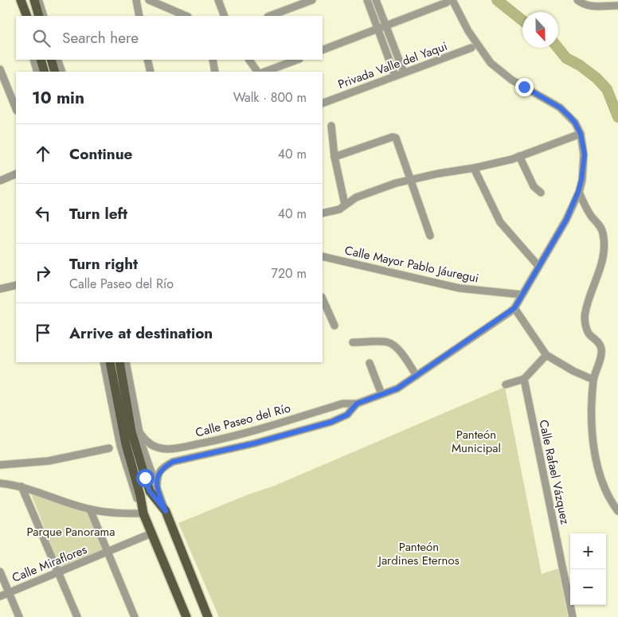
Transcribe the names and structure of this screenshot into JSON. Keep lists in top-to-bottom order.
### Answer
{
  "streets": {
    "street": [
      "Privada Valle del Yaqui",
      "Calle Mayor Pablo Jáuregui",
      "Calle Paseo del Río",
      "Calle Rafael Vázquez",
      "Calle Miraflores"
    ]
  },
  "crossings": [
    ["Calle Mayor Pablo Jáuregui", "Calle Paseo del Río"]
  ],
  "parks": ["Panteón Municipal", "Parque Panorama", "Panteón Jardines Eternos"],
  "north": "bottom",
  "page": {
    "search": "Search here",
    "heading": ["10 min", "Walk · 800 m"],
    "list": [
      ["Continue", "40 m"],
      ["Turn left", "40 m"],
      ["Turn right", "Calle Paseo del Río", "720 m"],
      "Arrive at destination"
    ],
    "map_buttons": ["+", "−"]
  }
}
